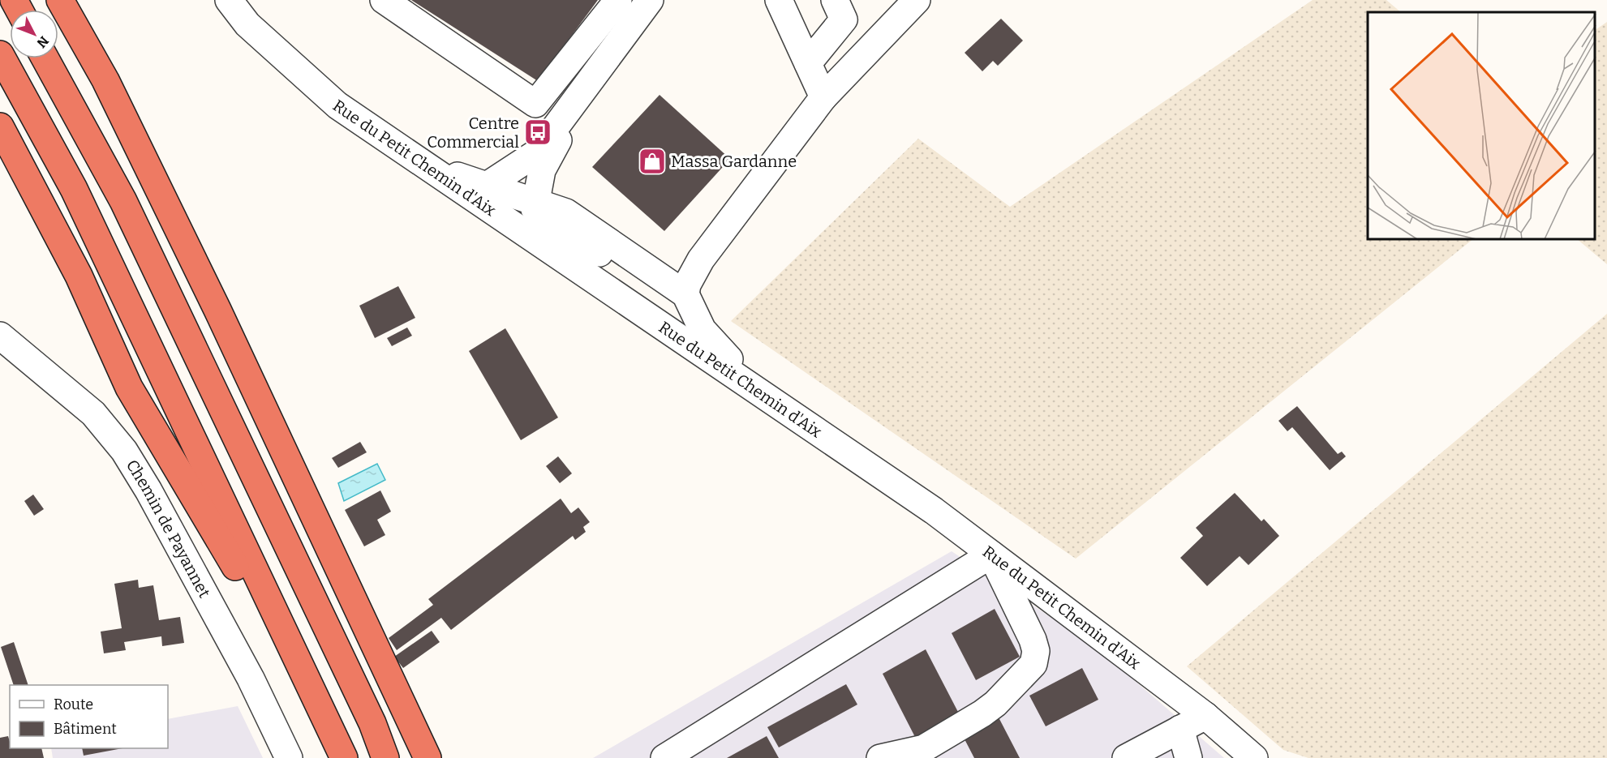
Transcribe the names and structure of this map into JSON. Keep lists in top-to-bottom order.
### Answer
{
  "streets": {
    "street": ["Rue du Petit Chemin d'Aix", "Chemin de Payannet"]
  },
  "places": {
    "bus stop": ["Centre Commercial"],
    "shop": ["Massa Gardanne"]
  },
  "legend": ["Route", "Bâtiment"],
  "north": "bottom right"
}
